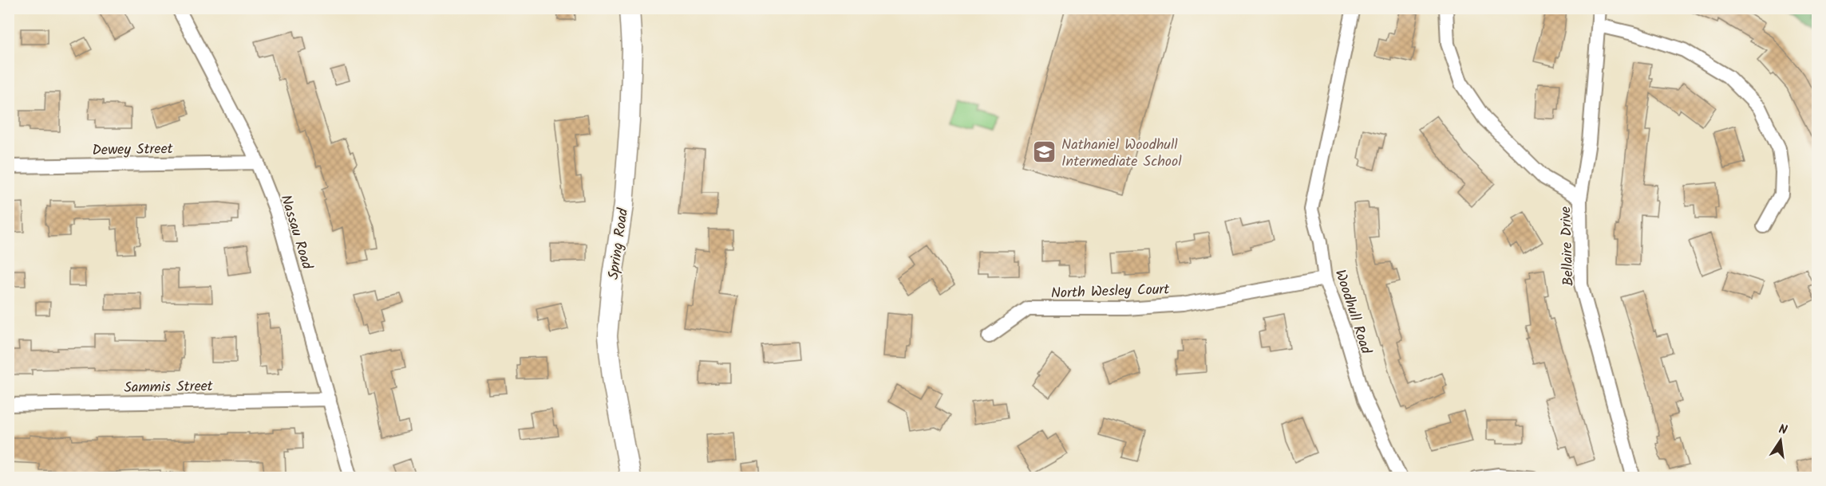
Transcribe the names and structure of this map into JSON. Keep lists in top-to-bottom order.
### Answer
{
  "streets": {
    "main road": ["Spring Road"],
    "street": [
      "Dewey Street",
      "Nassau Road",
      "Bellaire Drive",
      "North Wesley Court",
      "Woodhull Road",
      "Sammis Street"
    ]
  },
  "crossings": [
    ["Dewey Street", "Nassau Road"],
    ["Nassau Road", "Sammis Street"],
    ["North Wesley Court", "Woodhull Road"]
  ],
  "places": {
    "school or university": ["Nathaniel Woodhull Intermediate School"]
  },
  "north": "top"
}
